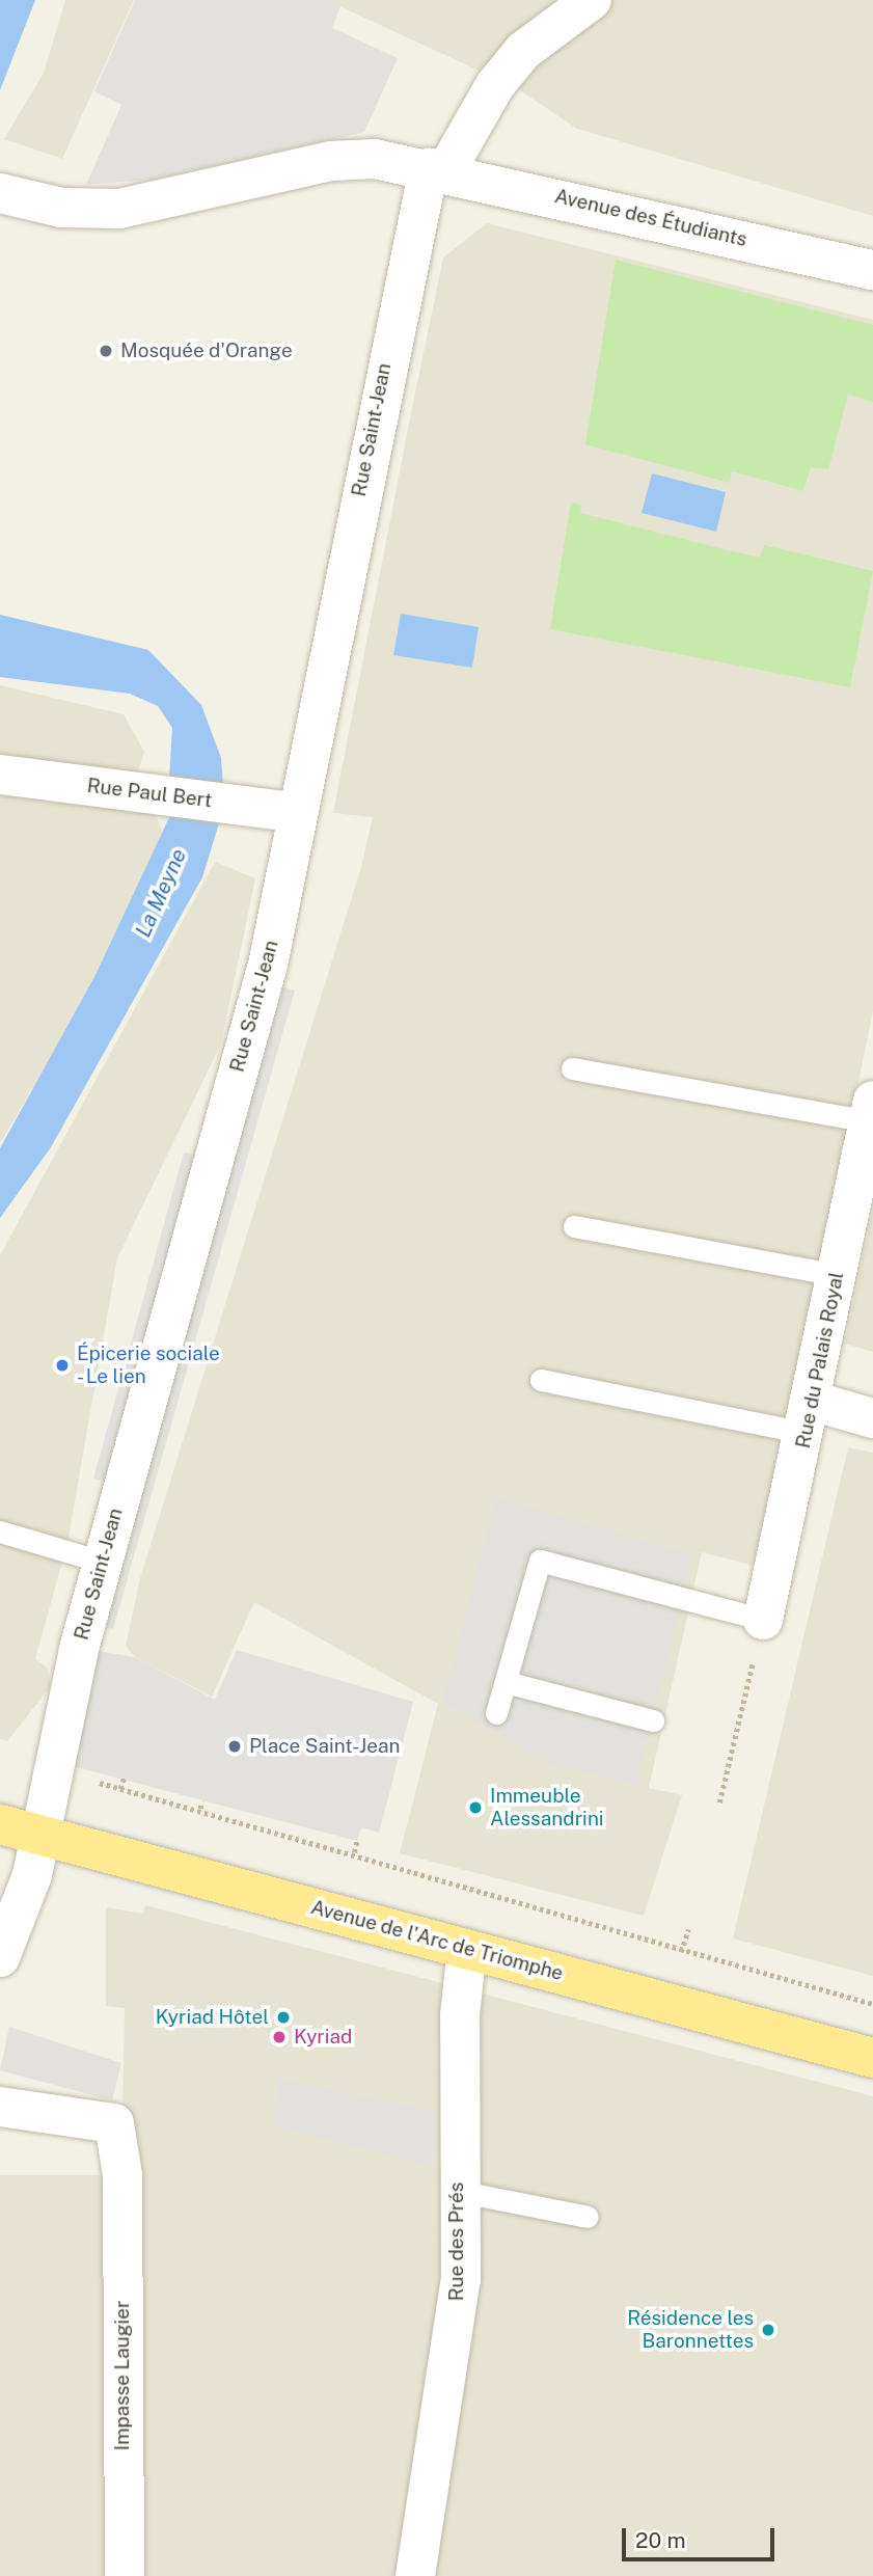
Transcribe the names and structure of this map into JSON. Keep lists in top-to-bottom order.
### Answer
{
  "streets": {
    "main road": ["Avenue de l'Arc de Triomphe"],
    "street": [
      "Avenue des Étudiants",
      "Rue Saint-Jean",
      "Rue Paul Bert",
      "Rue du Palais Royal",
      "Rue des Prés",
      "Impasse Laugier"
    ]
  },
  "crossings": [
    ["Avenue des Étudiants", "Rue Saint-Jean"],
    ["Rue Saint-Jean", "Rue Paul Bert"],
    ["Rue Saint-Jean", "Avenue de l'Arc de Triomphe"],
    ["Avenue de l'Arc de Triomphe", "Rue des Prés"]
  ],
  "water": ["La Meyne"],
  "places": [
    "Mosquée d'Orange",
    "Épicerie sociale - Le lien",
    "Place Saint-Jean",
    "Immeuble Alessandrini",
    "Kyriad Hôtel",
    "Kyriad",
    "Résidence les Baronnettes"
  ],
  "scale_bar": "20 m"
}
